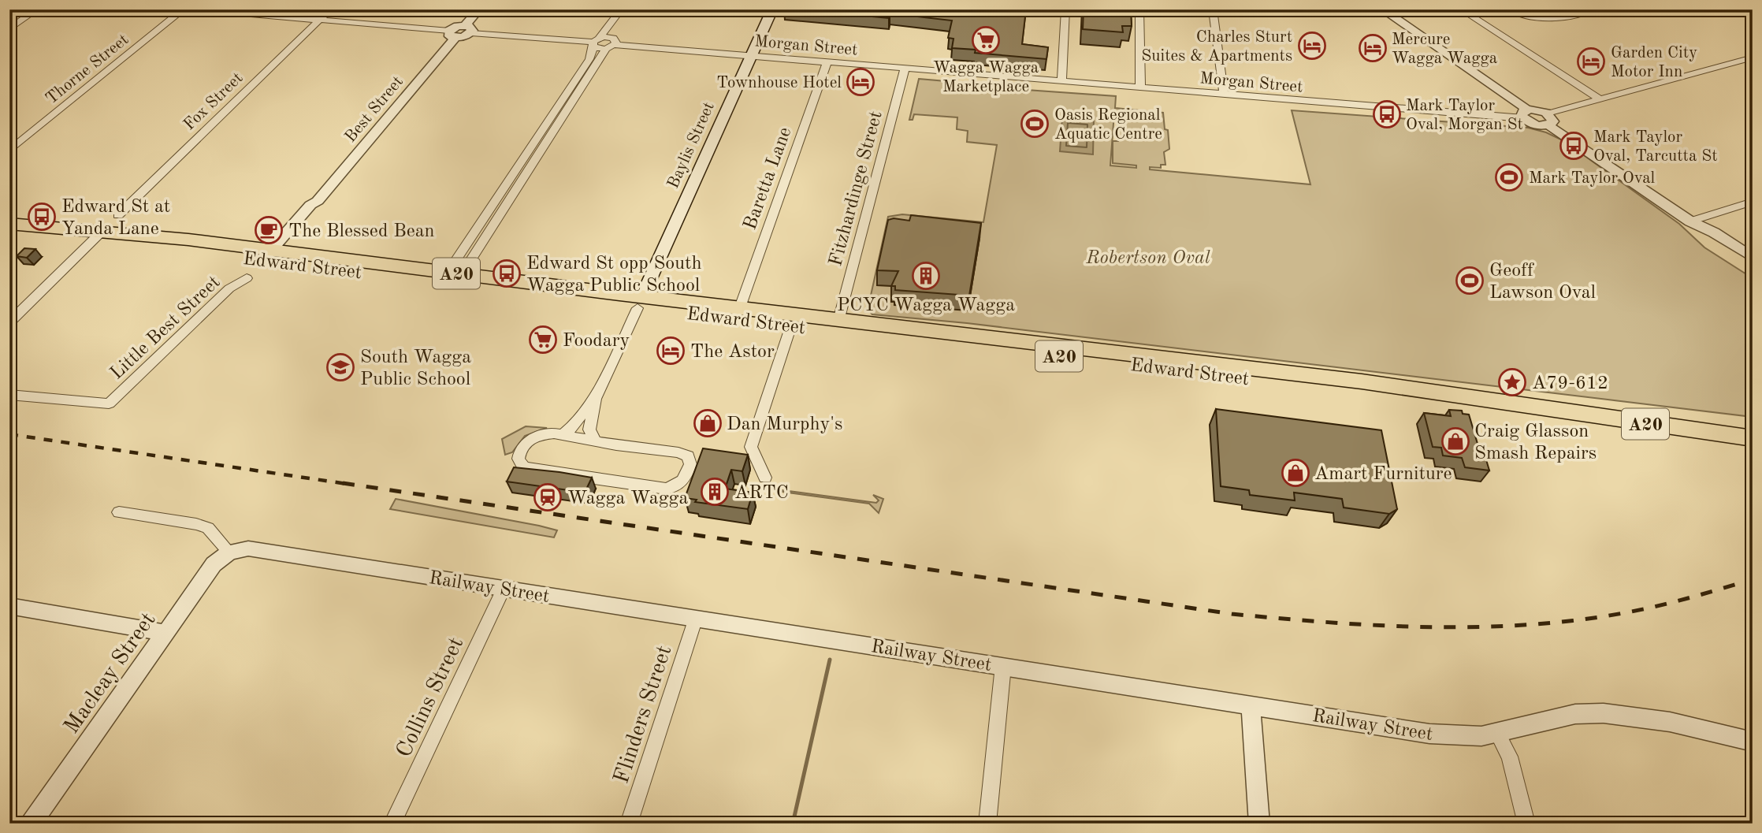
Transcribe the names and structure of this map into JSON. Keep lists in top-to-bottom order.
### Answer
{
  "streets": {
    "highway": ["Edward Street", "A20"],
    "main road": ["Baylis Street"],
    "street": [
      "Morgan Street",
      "Thorne Street",
      "Fox Street",
      "Best Street",
      "Baretta Lane",
      "Fitzhardinge Street",
      "Little Best Street",
      "Railway Street",
      "Macleay Street",
      "Collins Street",
      "Flinders Street"
    ]
  },
  "crossings": [
    ["Morgan Street", "Baylis Street"],
    ["Morgan Street", "Baretta Lane"],
    ["Morgan Street", "Fitzhardinge Street"],
    ["Best Street", "Edward Street"],
    ["Baylis Street", "Edward Street"],
    ["Baretta Lane", "Edward Street"],
    ["Fitzhardinge Street", "Edward Street"],
    ["Railway Street", "Macleay Street"],
    ["Railway Street", "Collins Street"],
    ["Railway Street", "Flinders Street"]
  ],
  "parks": ["Robertson Oval"],
  "places": {
    "supermarket": ["Wagga Wagga Marketplace", "Foodary"],
    "hotel": [
      "Charles Sturt Suites & Apartments",
      "Mercure Wagga Wagga",
      "Garden City Motor Inn",
      "Townhouse Hotel",
      "The Astor"
    ],
    "bus stop": [
      "Mark Taylor Oval, Morgan St",
      "Mark Taylor Oval, Tarcutta St",
      "Edward St at Yanda Lane",
      "Edward St opp South Wagga Public School"
    ],
    "sports": ["Oasis Regional Aquatic Centre", "Mark Taylor Oval", "Geoff Lawson Oval"],
    "cafe": ["The Blessed Bean"],
    "building": ["PCYC Wagga Wagga", "ARTC"],
    "school or university": ["South Wagga Public School"],
    "place": ["A79-612"],
    "shop": ["Dan Murphy's", "Craig Glasson Smash Repairs", "Amart Furniture"],
    "station": ["Wagga Wagga"]
  }
}
